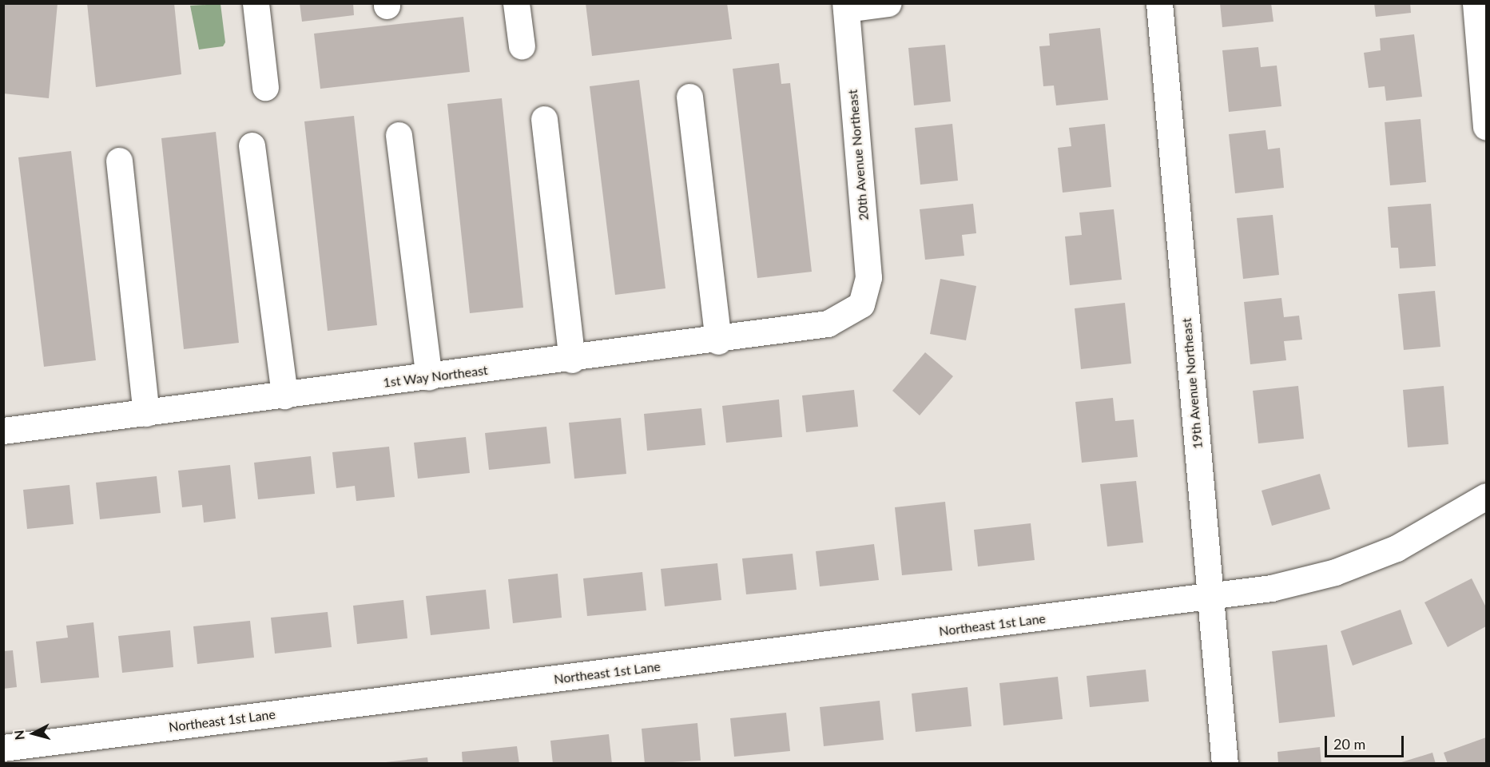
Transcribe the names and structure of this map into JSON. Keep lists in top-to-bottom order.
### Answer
{
  "streets": {
    "street": [
      "20th Avenue Northeast",
      "1st Way Northeast",
      "19th Avenue Northeast",
      "Northeast 1st Lane"
    ]
  },
  "crossings": [
    ["20th Avenue Northeast", "1st Way Northeast"],
    ["19th Avenue Northeast", "Northeast 1st Lane"]
  ],
  "scale_bar": "20 m",
  "north": "left"
}
